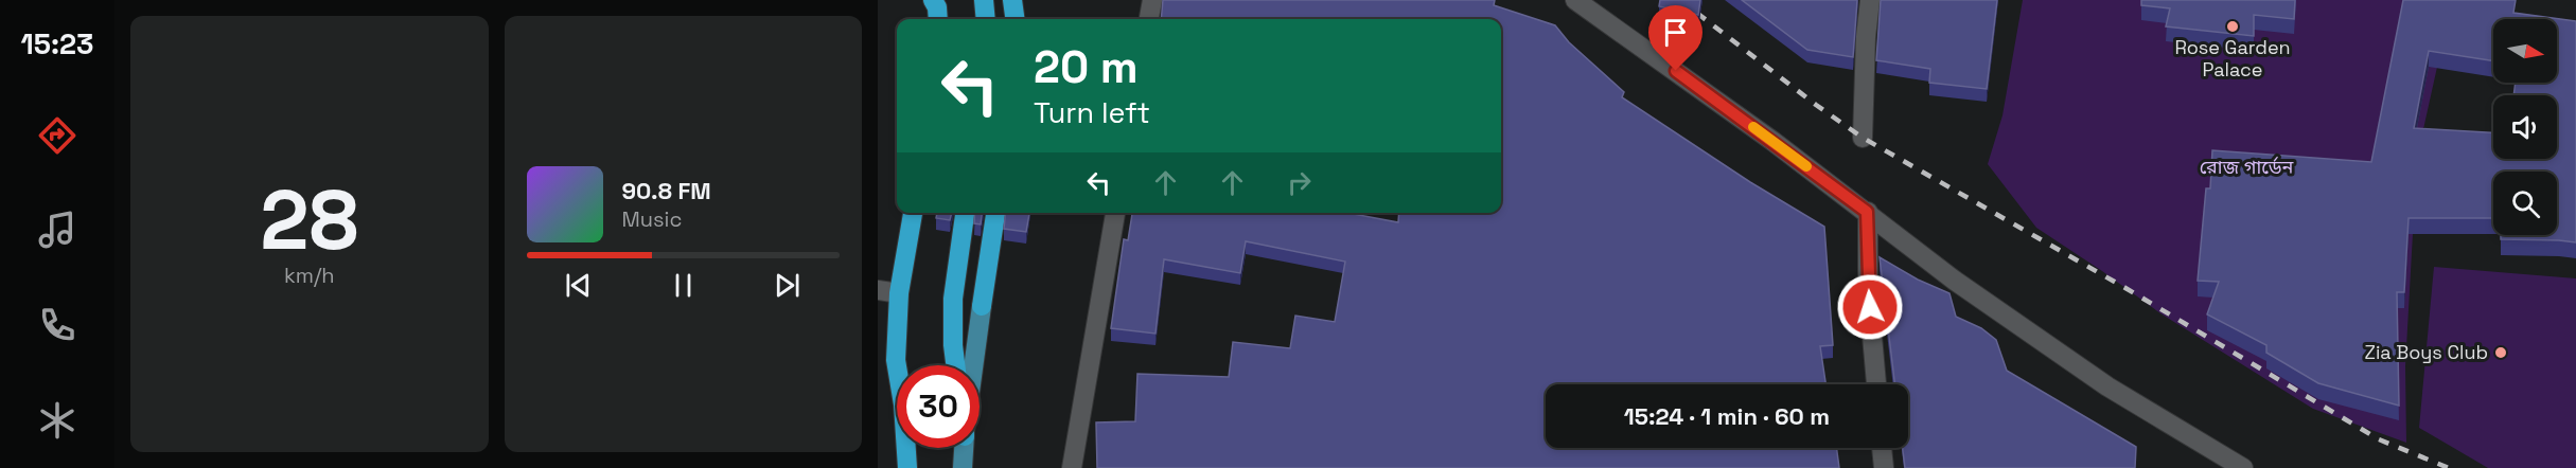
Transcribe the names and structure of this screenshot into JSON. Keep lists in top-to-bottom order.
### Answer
{
  "parks": ["রোজ গার্ডেন"],
  "places": ["Rose Garden Palace", "Zia Boys Club"],
  "north": "right",
  "page": {
    "tabs": "15:23",
    "tile": ["28", "km/h"],
    "turn": ["20 m", "Turn left"],
    "song": ["90.8 FM", "Music"],
    "limit": "30",
    "trip": "15:24 · 1 min · 60 m"
  }
}
